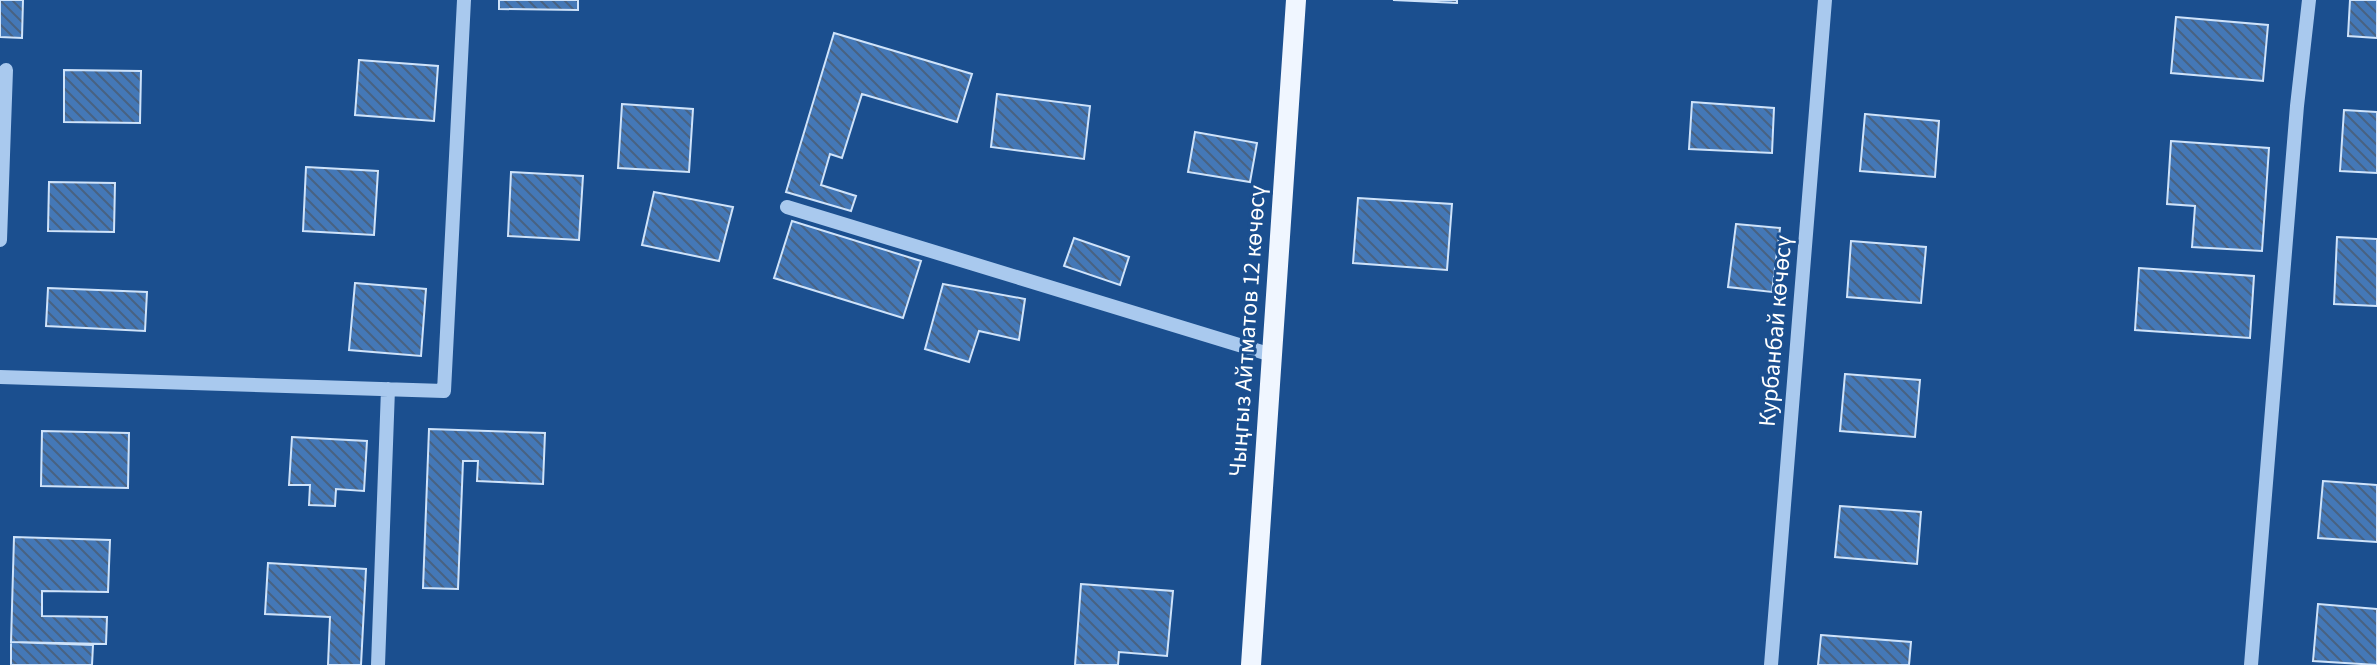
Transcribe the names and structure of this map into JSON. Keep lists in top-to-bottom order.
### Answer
{
  "streets": {
    "main road": ["Чыңгыз Айтматов 12 көчөсү"],
    "street": ["Курбанбай көчөсү"]
  }
}
